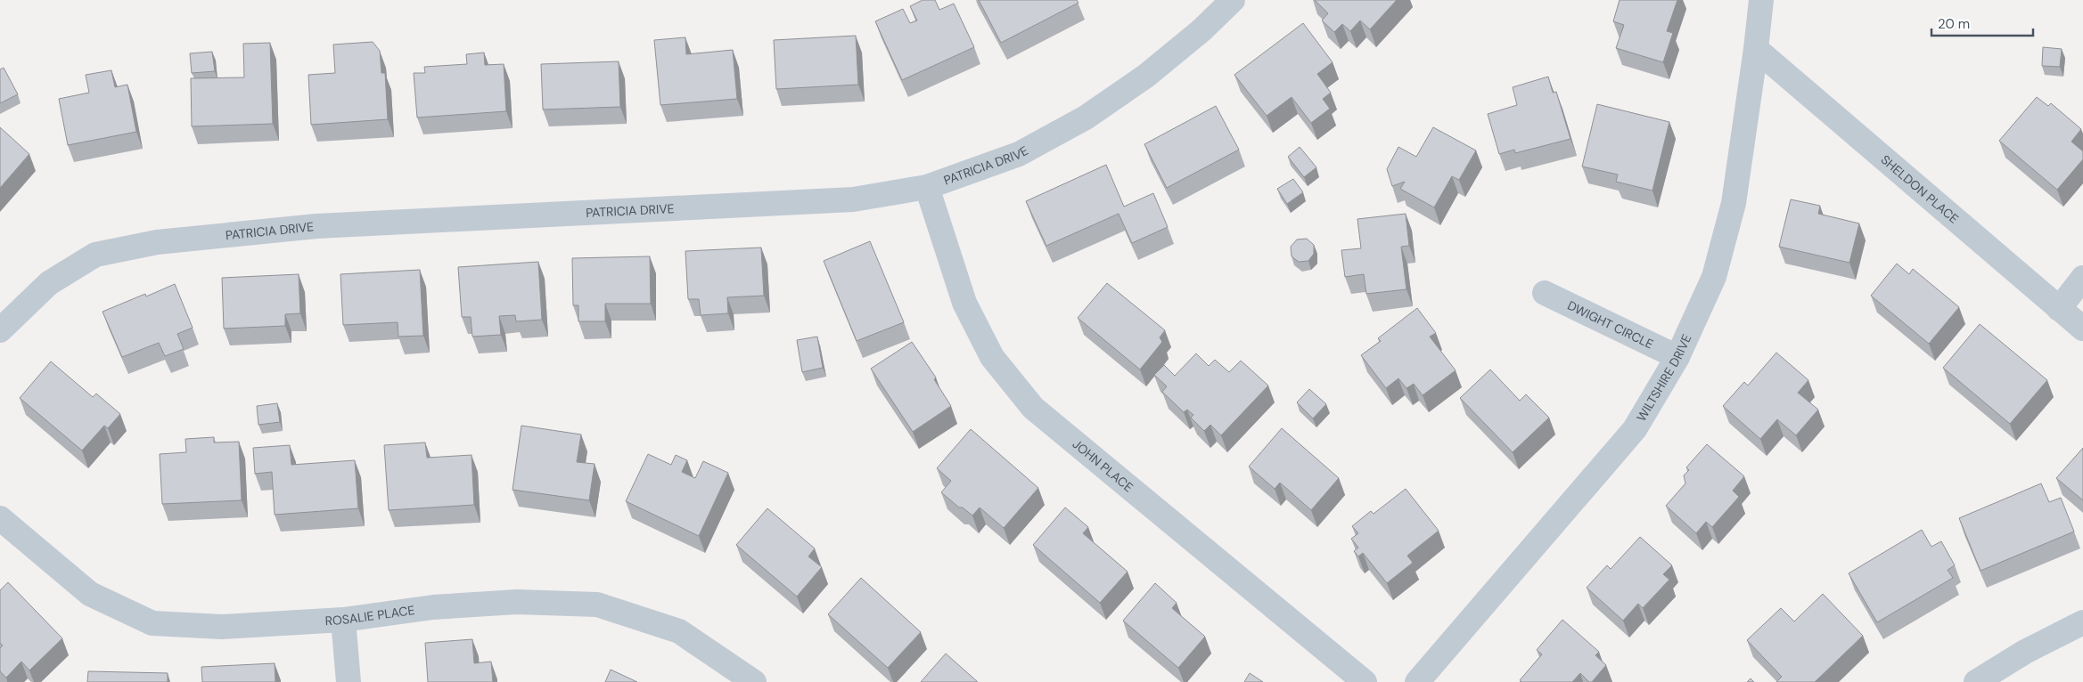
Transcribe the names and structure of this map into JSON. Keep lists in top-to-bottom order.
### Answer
{
  "streets": {
    "street": [
      "PATRICIA DRIVE",
      "SHELDON PLACE",
      "DWIGHT CIRCLE",
      "WILTSHIRE DRIVE",
      "JOHN PLACE",
      "ROSALIE PLACE"
    ]
  },
  "crossings": [
    ["PATRICIA DRIVE", "JOHN PLACE"],
    ["SHELDON PLACE", "WILTSHIRE DRIVE"],
    ["DWIGHT CIRCLE", "WILTSHIRE DRIVE"]
  ],
  "scale_bar": "20 m"
}
